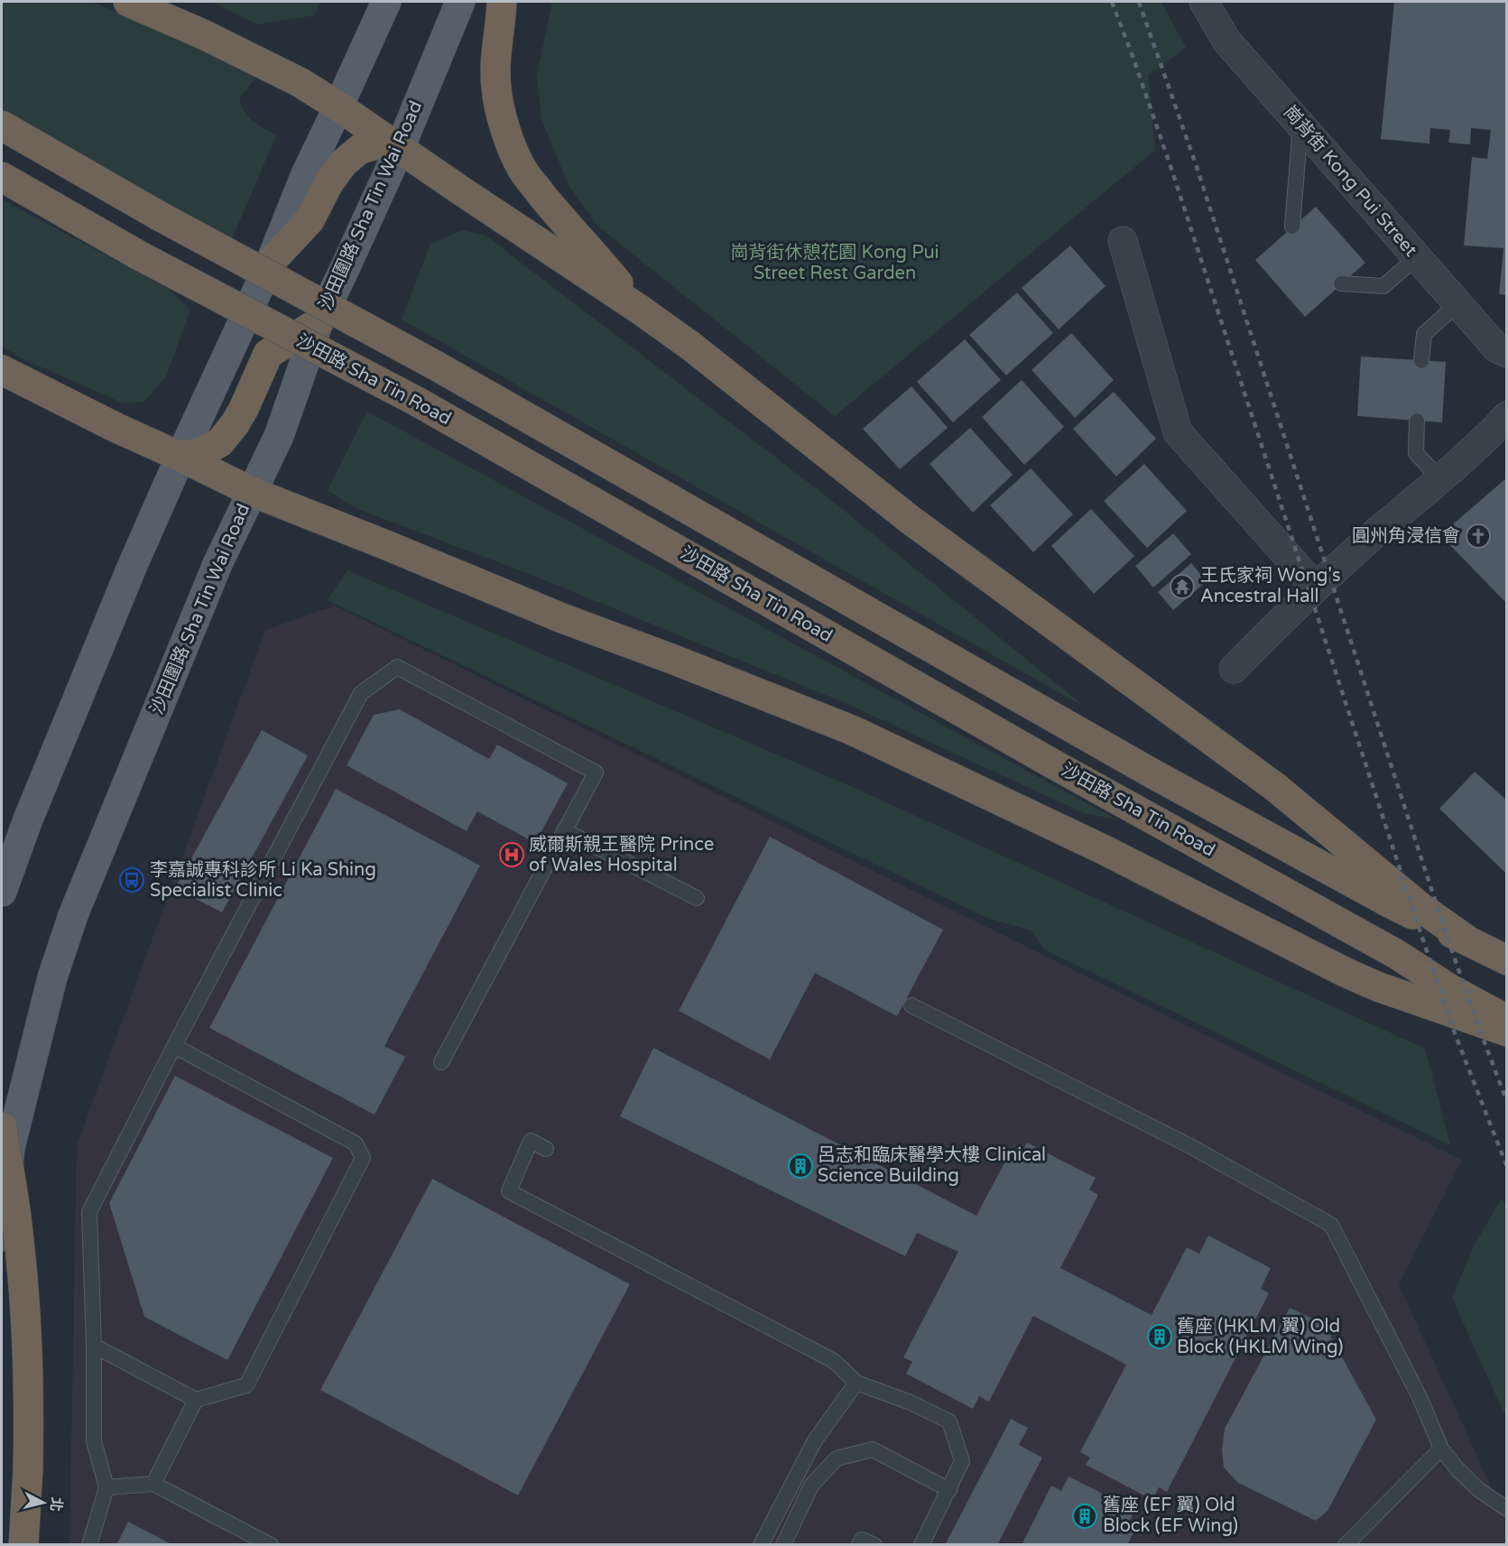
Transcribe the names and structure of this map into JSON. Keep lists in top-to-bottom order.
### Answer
{
  "streets": {
    "highway": ["沙田路 Sha Tin Road"],
    "main road": ["沙田圍路 Sha Tin Wai Road"],
    "street": ["崗背街 Kong Pui Street"]
  },
  "parks": ["崗背街休憩花園 Kong Pui Street Rest Garden"],
  "places": {
    "church": ["圓州角浸信會"],
    "temple": ["王氏家祠 Wong's Ancestral Hall"],
    "hospital": ["威爾斯親王醫院 Prince of Wales Hospital"],
    "bus stop": ["李嘉誠專科診所 Li Ka Shing Specialist Clinic"],
    "building": ["呂志和臨床醫學大樓 Clinical Science Building", "舊座 (HKLM 翼) Old Block (HKLM Wing)", "舊座 (EF 翼) Old Block (EF Wing)"]
  },
  "north": "right"
}
